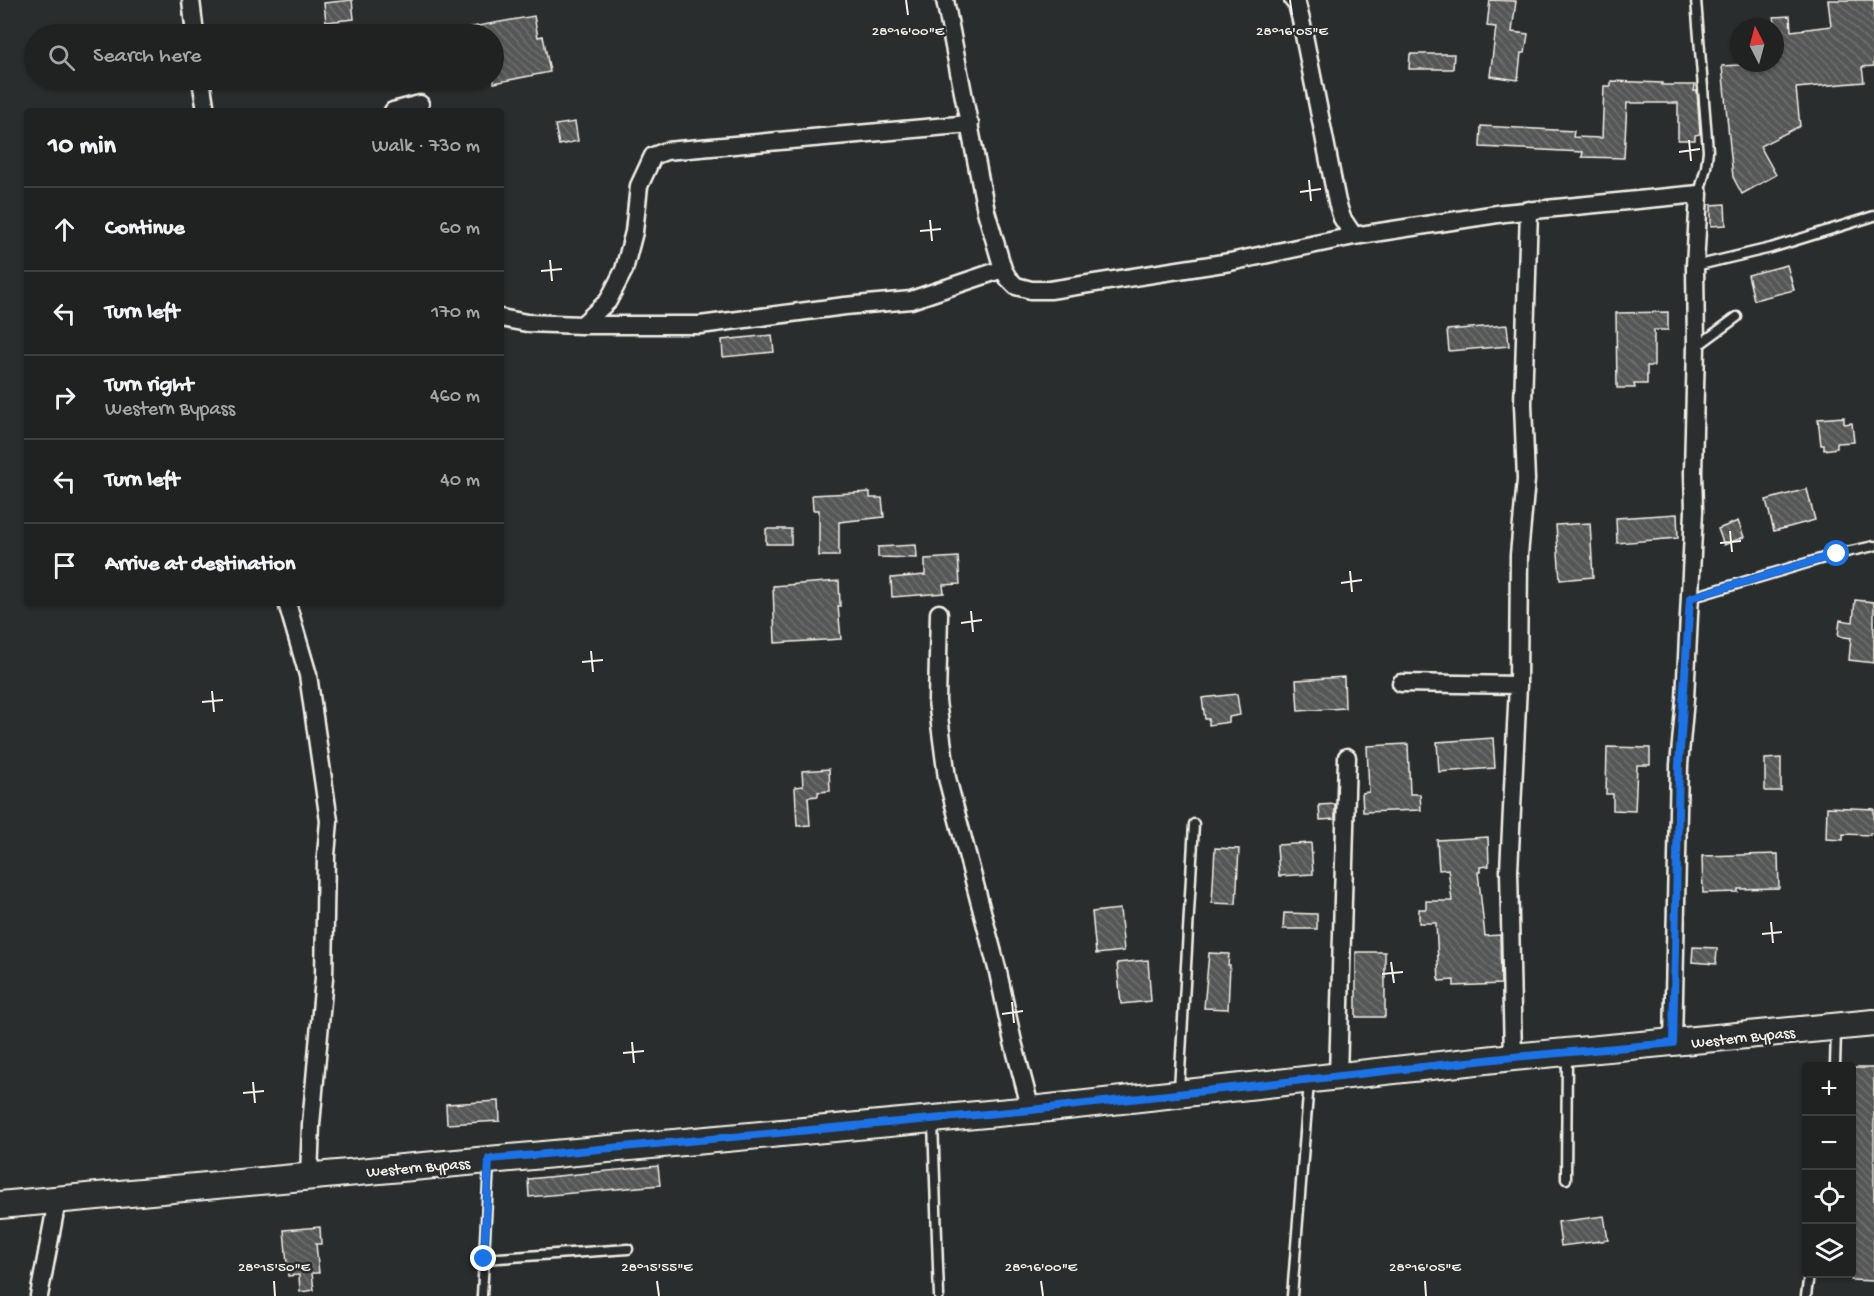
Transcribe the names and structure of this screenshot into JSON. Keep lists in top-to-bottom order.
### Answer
{
  "streets": {
    "main road": ["Western Bypass"]
  },
  "north": "top",
  "page": {
    "search": "Search here",
    "heading": ["10 min", "Walk · 730 m"],
    "list": [
      ["Continue", "60 m"],
      ["Turn left", "170 m"],
      ["Turn right", "Western Bypass", "460 m"],
      ["Turn left", "40 m"],
      "Arrive at destination"
    ],
    "map_buttons": ["+", "−"]
  },
  "coordinates": [
    "28°16'00\"E",
    "28°16'05\"E",
    "28°15'50\"E",
    "28°15'55\"E"
  ]
}
